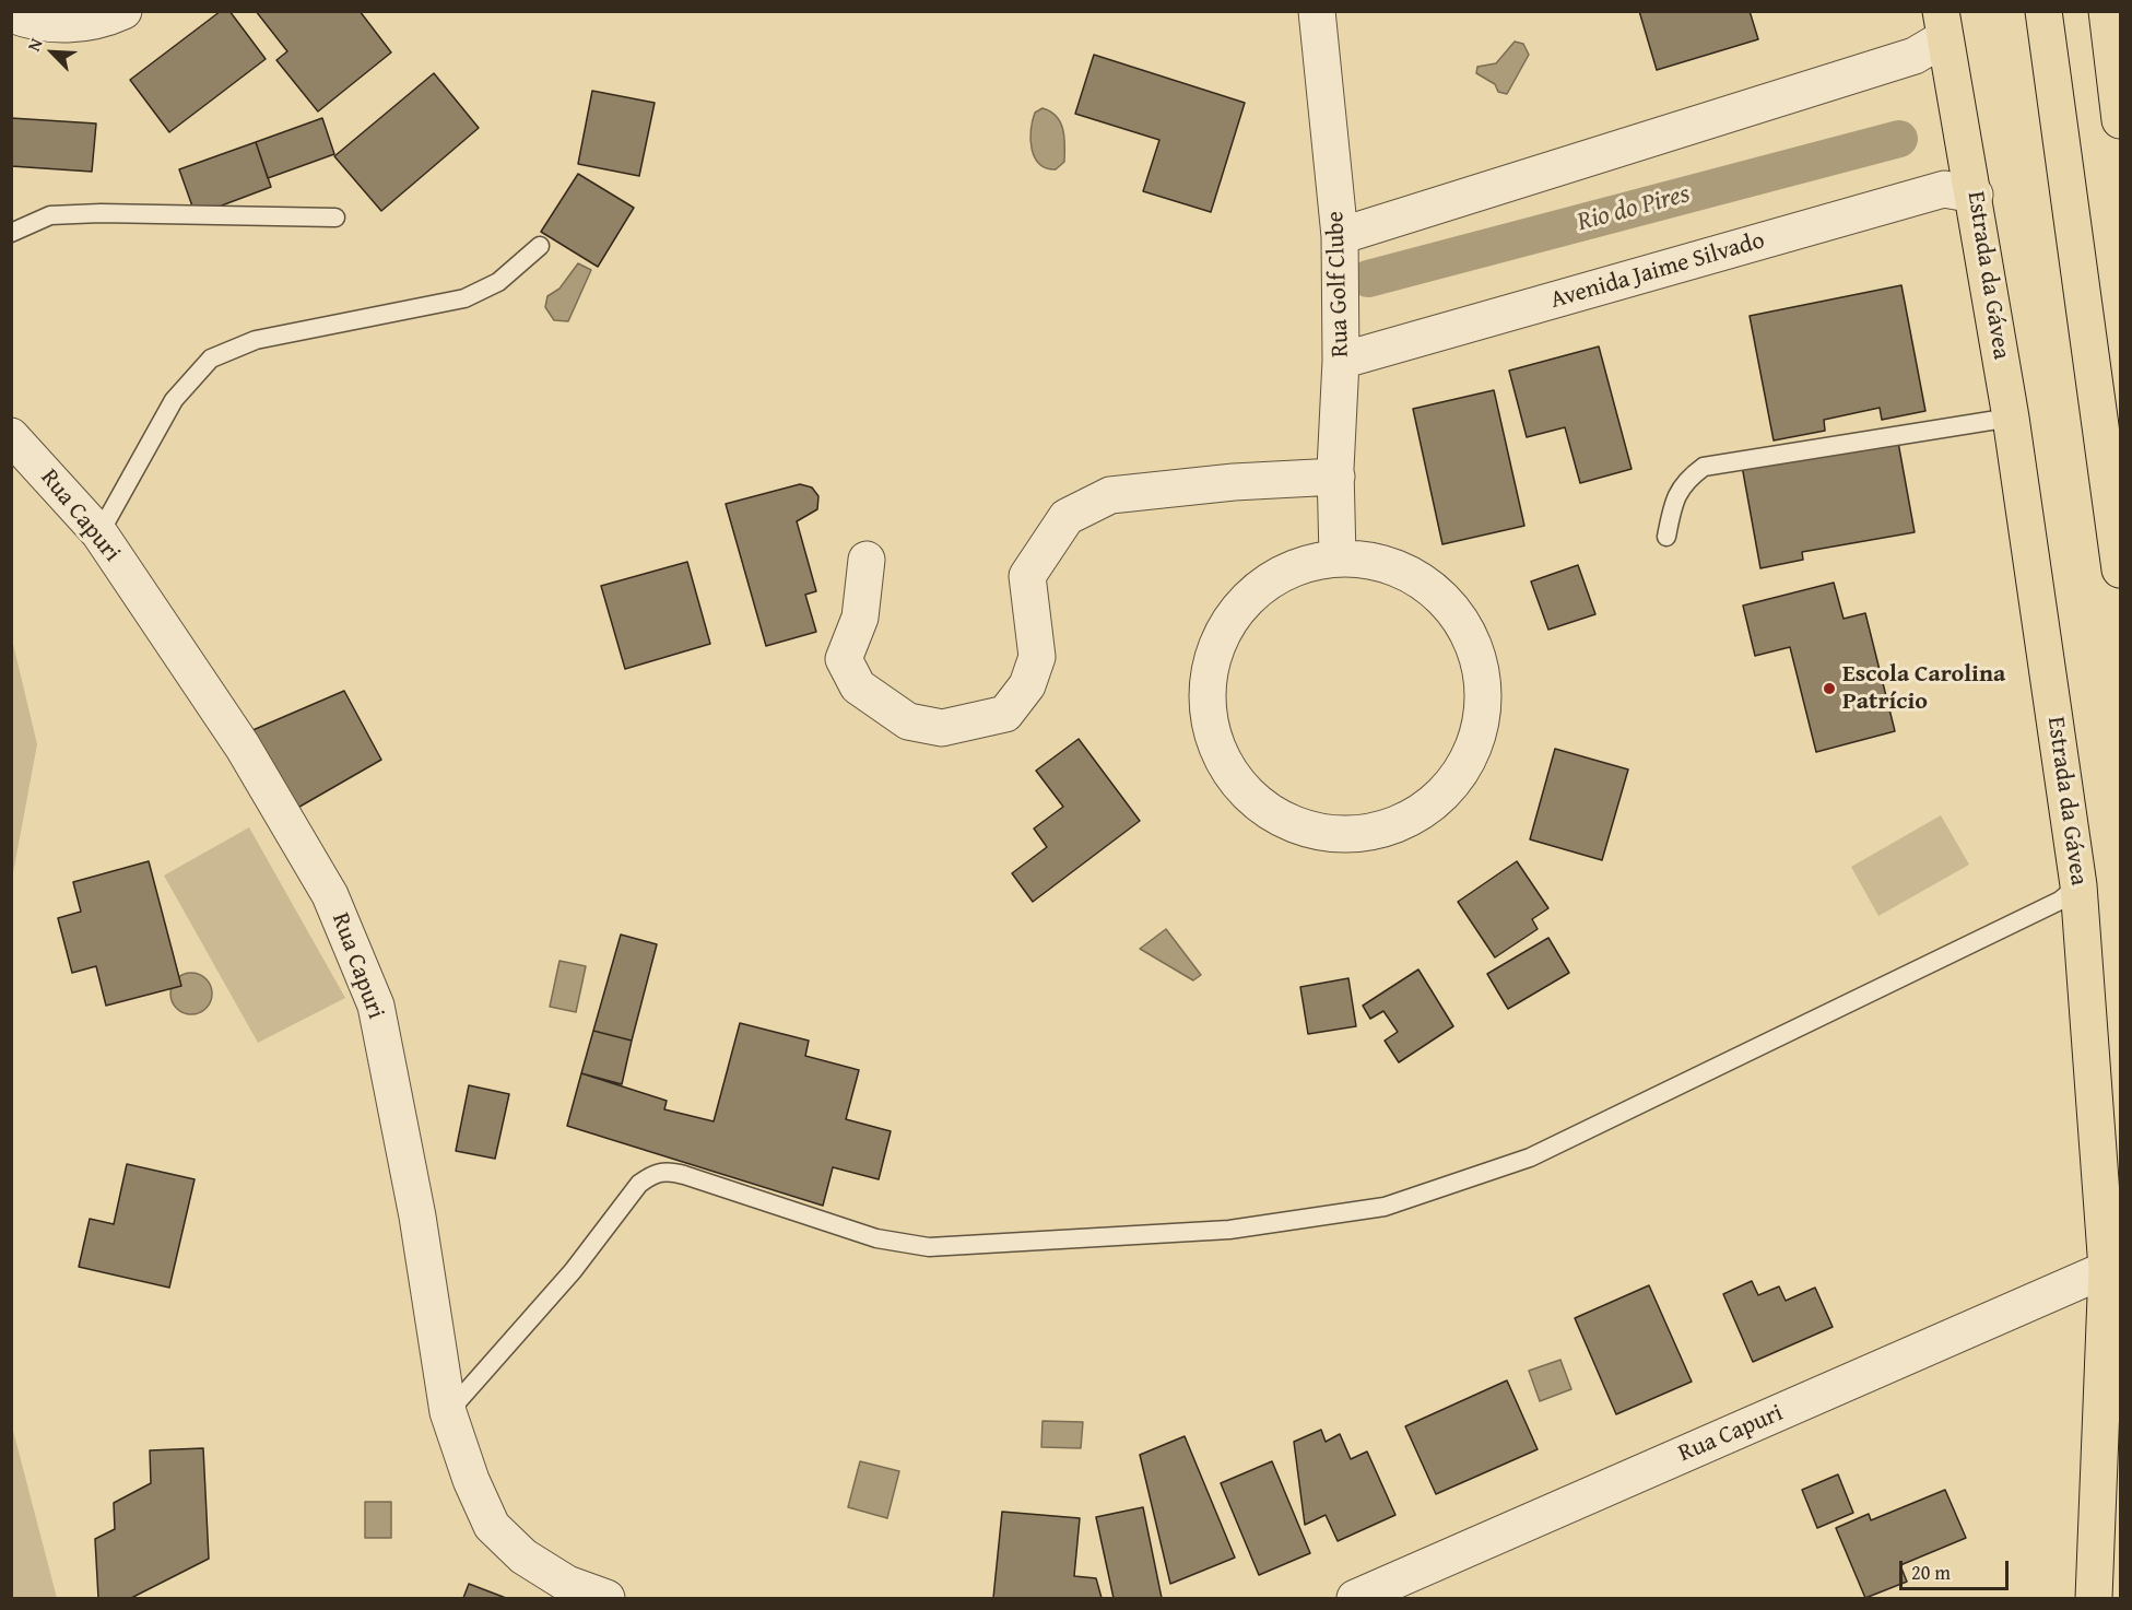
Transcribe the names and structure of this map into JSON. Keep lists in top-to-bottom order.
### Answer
{
  "streets": {
    "main road": ["Estrada da Gávea"],
    "street": ["Avenida Jaime Silvado", "Rua Golf Clube", "Rua Capuri"]
  },
  "crossings": [
    ["Avenida Jaime Silvado", "Estrada da Gávea"],
    ["Avenida Jaime Silvado", "Rua Golf Clube"],
    ["Estrada da Gávea", "Rua Capuri"]
  ],
  "water": ["Rio do Pires"],
  "places": ["Escola Carolina Patrício"],
  "scale_bar": "20 m",
  "north": "top left"
}
